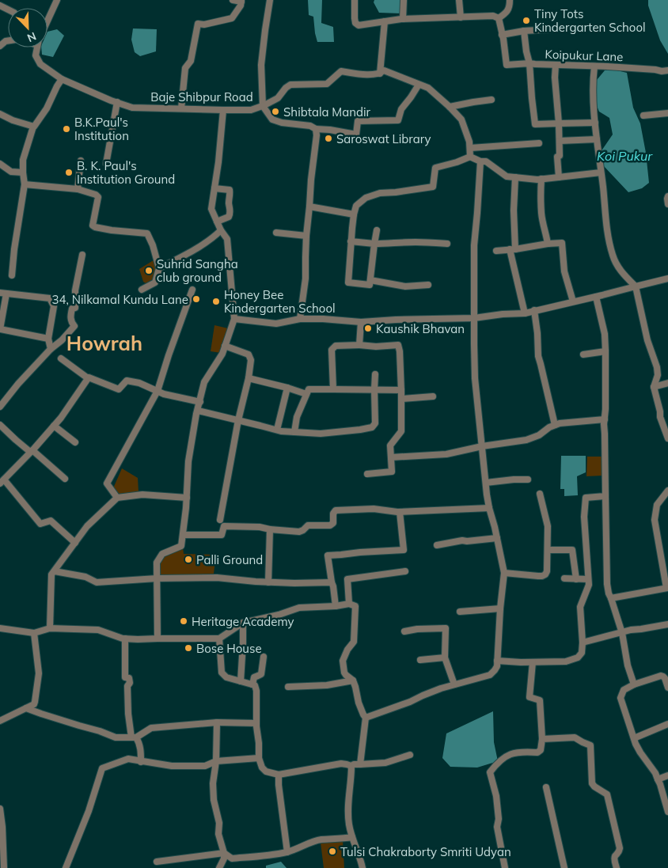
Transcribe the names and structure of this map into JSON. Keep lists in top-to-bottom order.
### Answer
{
  "streets": {
    "street": ["Koipukur Lane", "Baje Shibpur Road"]
  },
  "districts": ["Howrah"],
  "water": ["Koi Pukur"],
  "places": [
    "Tiny Tots Kindergarten School",
    "Shibtala Mandir",
    "B.K.Paul's Institution",
    "Saroswat Library",
    "B. K. Paul's Institution Ground",
    "Suhrid Sangha club ground",
    "34, Nilkamal Kundu Lane",
    "Honey Bee Kindergarten School",
    "Kaushik Bhavan",
    "Palli Ground",
    "Heritage Academy",
    "Bose House",
    "Tulsi Chakraborty Smriti Udyan"
  ],
  "north": "bottom right"
}
